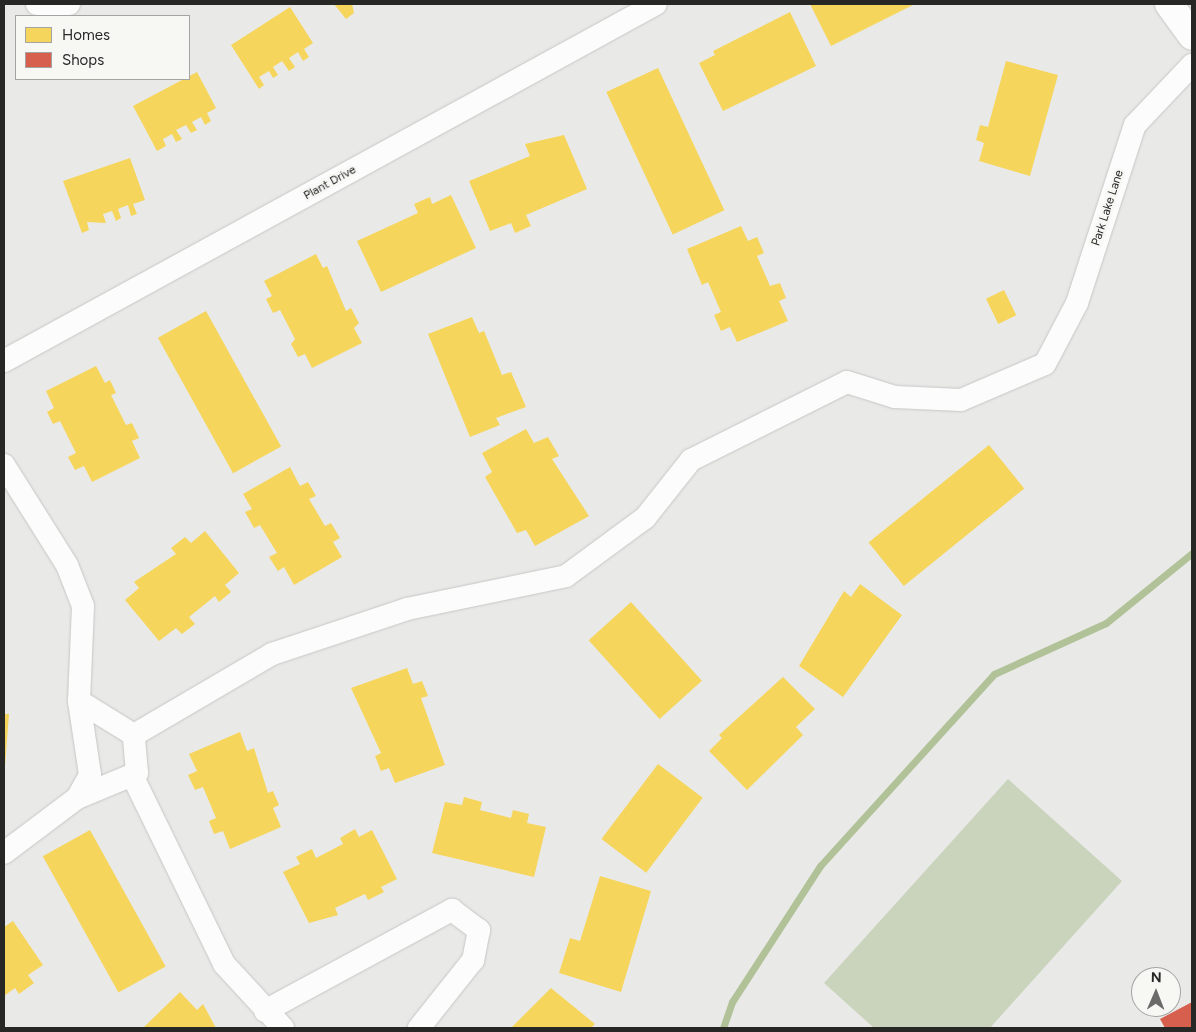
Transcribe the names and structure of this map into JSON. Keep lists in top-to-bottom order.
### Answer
{
  "streets": {
    "street": ["Plant Drive", "Park Lake Lane"]
  },
  "legend": ["Homes", "Shops"],
  "north": "top"
}
